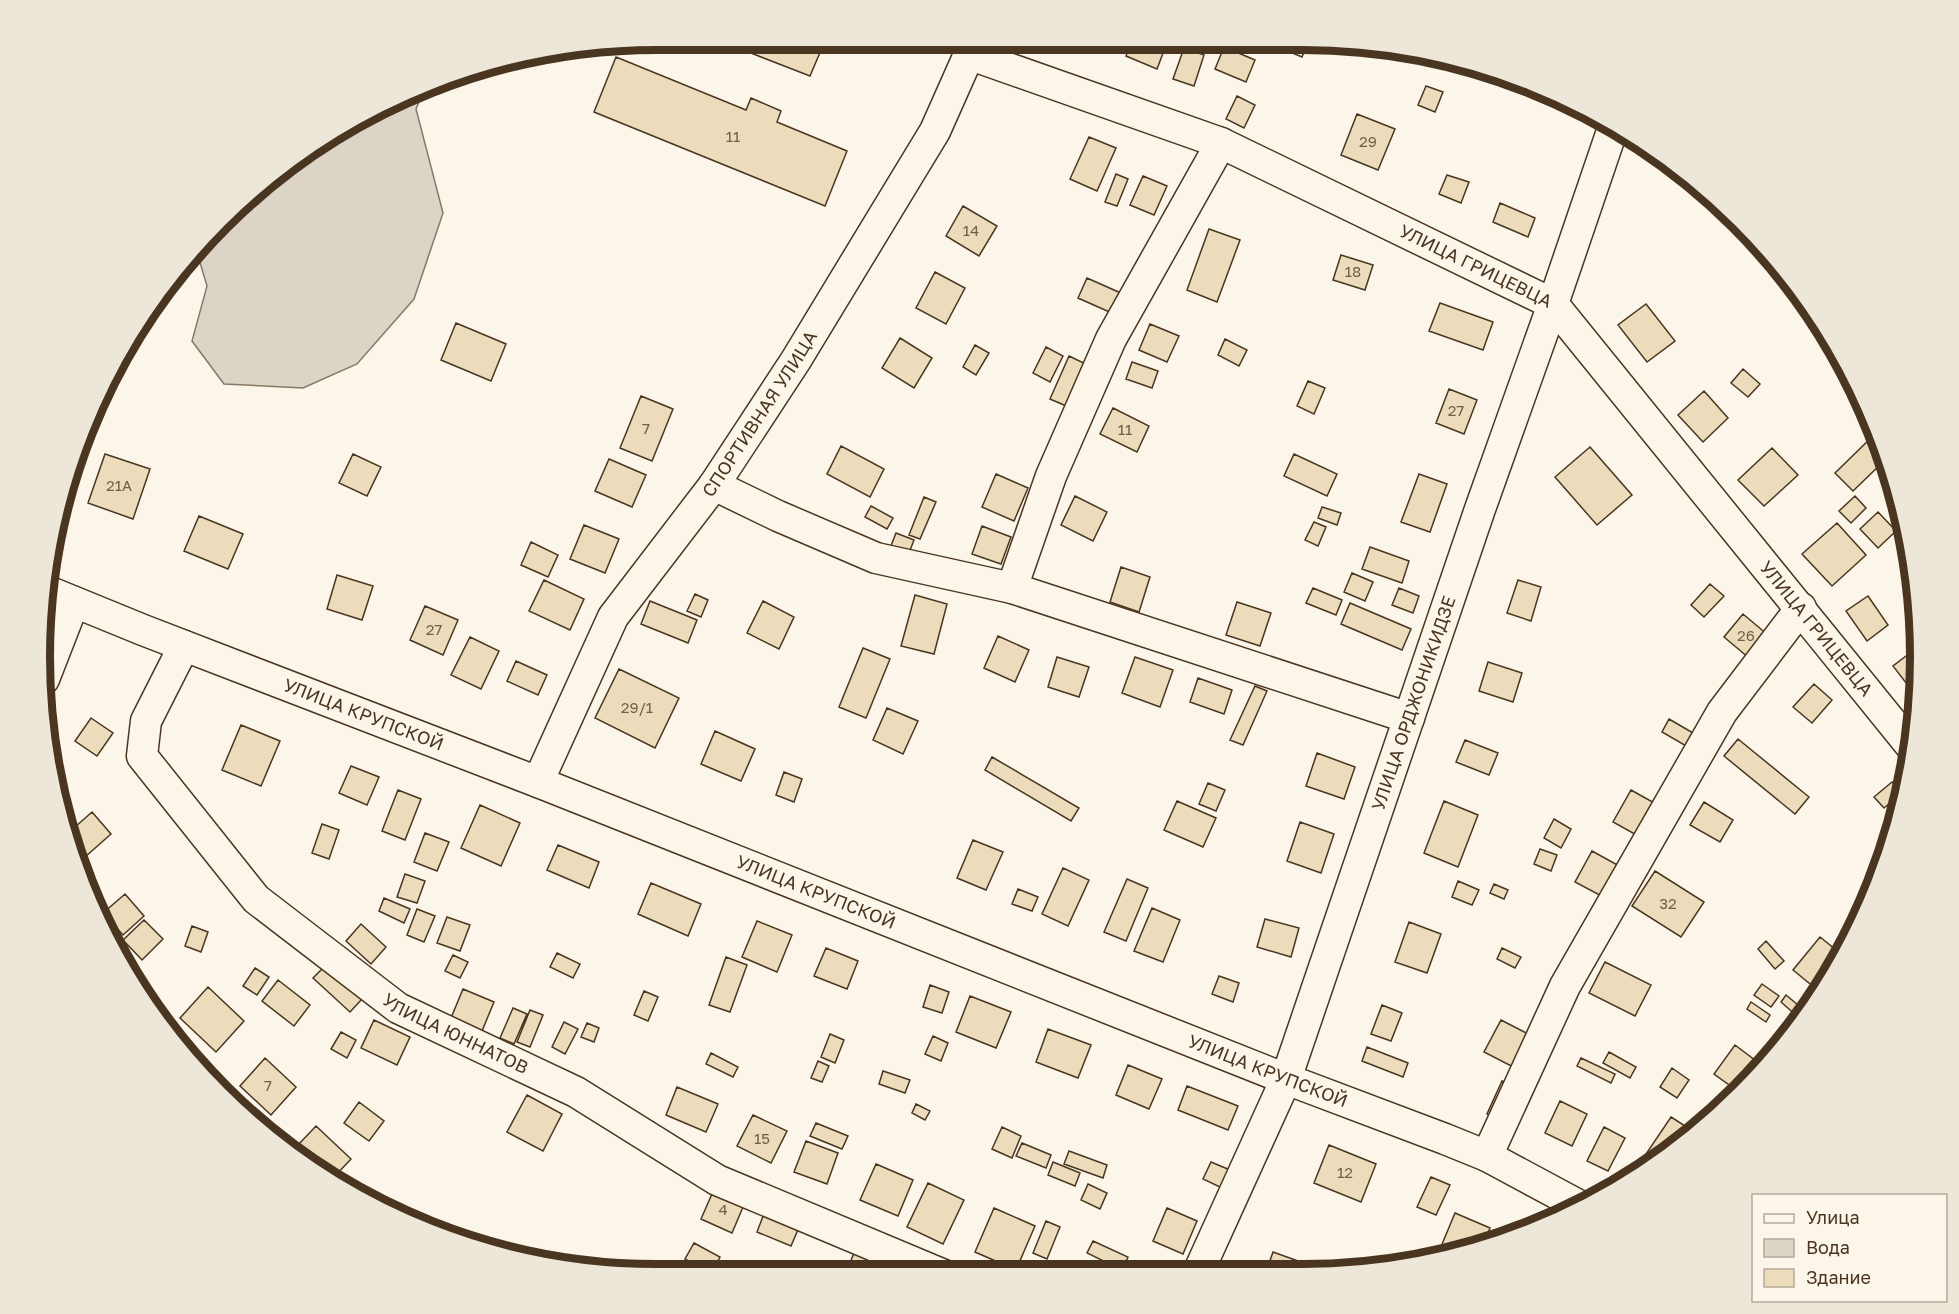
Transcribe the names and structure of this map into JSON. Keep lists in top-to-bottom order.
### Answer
{
  "streets": {
    "street": [
      "УЛИЦА ГРИЦЕВЦА",
      "СПОРТИВНАЯ УЛИЦА",
      "УЛИЦА ОРДЖОНИКИДЗЕ",
      "УЛИЦА КРУПСКОЙ",
      "УЛИЦА ЮННАТОВ"
    ]
  },
  "crossings": [
    ["УЛИЦА ГРИЦЕВЦА", "УЛИЦА ОРДЖОНИКИДЗЕ"],
    ["СПОРТИВНАЯ УЛИЦА", "УЛИЦА КРУПСКОЙ"],
    ["УЛИЦА ОРДЖОНИКИДЗЕ", "УЛИЦА КРУПСКОЙ"],
    ["УЛИЦА КРУПСКОЙ", "УЛИЦА ЮННАТОВ"]
  ],
  "house_numbers": [
    "11",
    "29",
    "14",
    "18",
    "27",
    "7",
    "11",
    "21А",
    "27",
    "26",
    "29/1",
    "32",
    "7",
    "15",
    "12",
    "4"
  ],
  "legend": ["Улица", "Вода", "Здание"]
}
